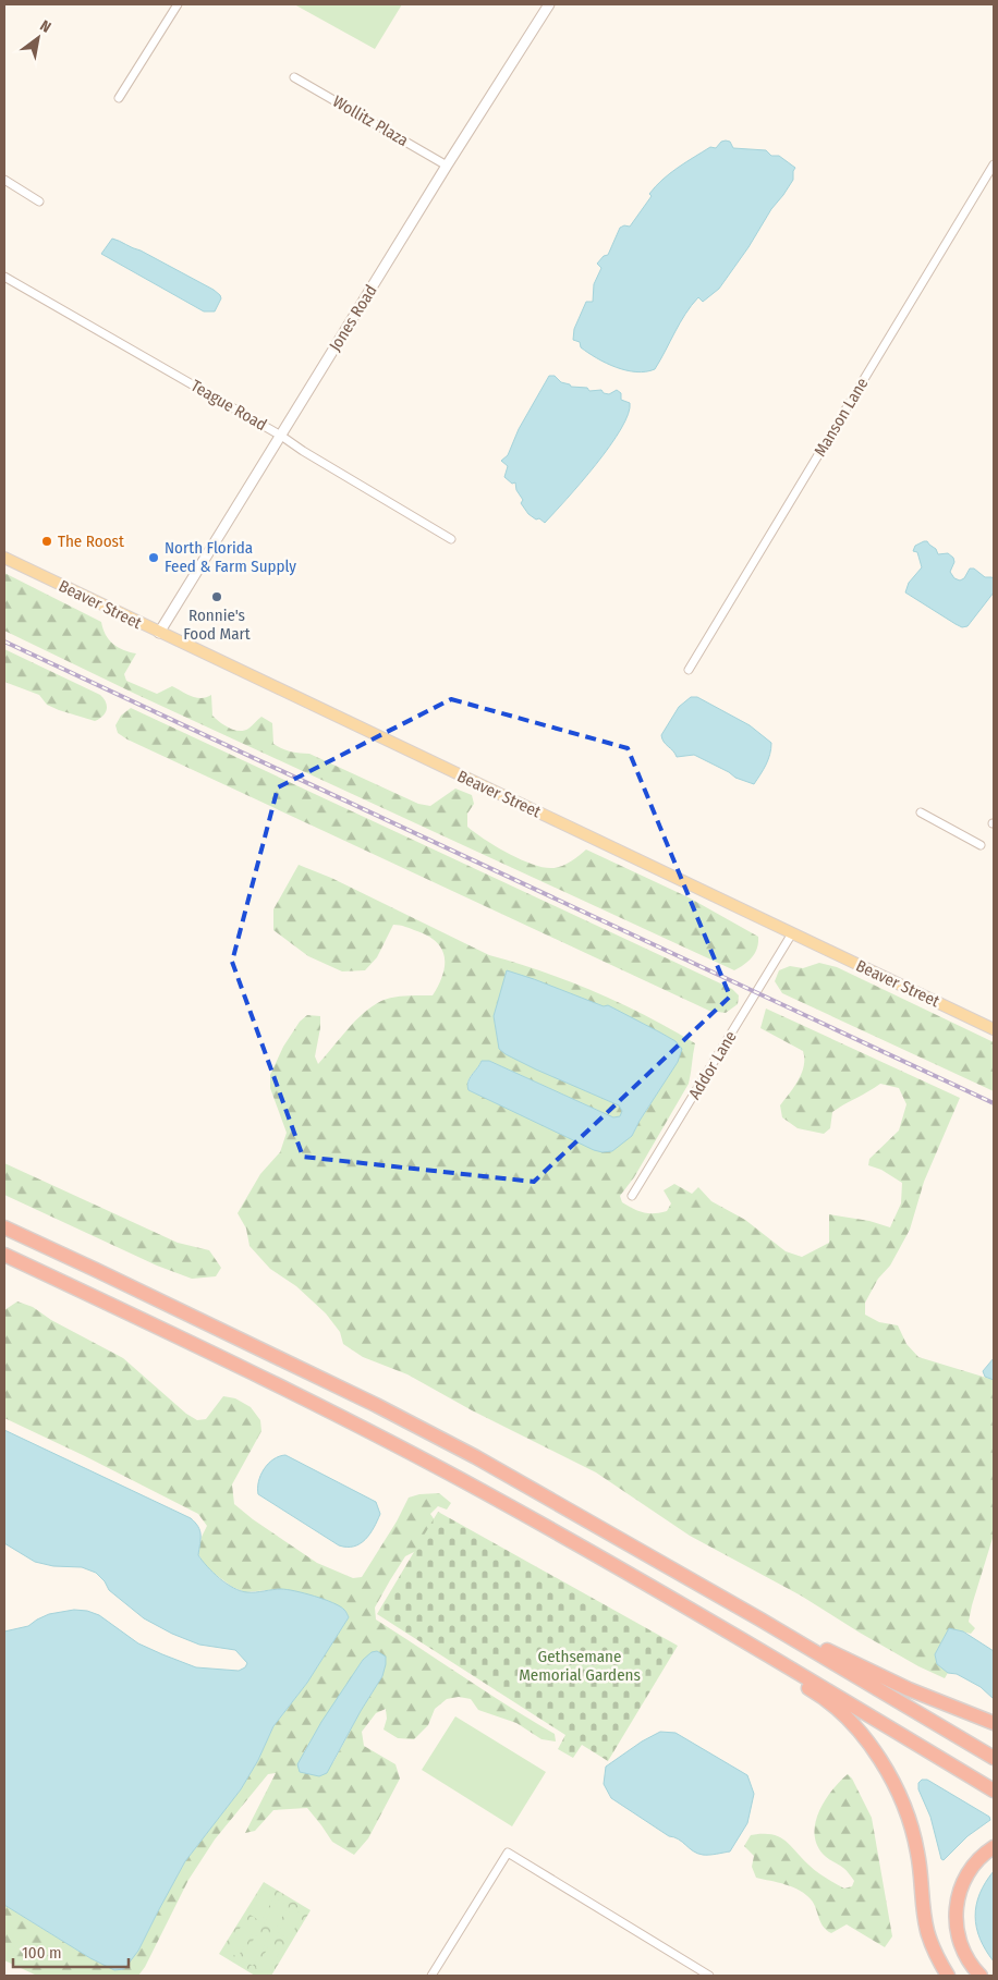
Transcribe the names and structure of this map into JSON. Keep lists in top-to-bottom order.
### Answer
{
  "streets": {
    "main road": ["Beaver Street"],
    "street": [
      "Wollitz Plaza",
      "Jones Road",
      "Teague Road",
      "Manson Lane",
      "Addor Lane"
    ]
  },
  "crossings": [
    ["Wollitz Plaza", "Jones Road"],
    ["Jones Road", "Teague Road"],
    ["Jones Road", "Beaver Street"],
    ["Beaver Street", "Addor Lane"]
  ],
  "parks": ["Gethsemane Memorial Gardens"],
  "places": ["The Roost", "North Florida Feed & Farm Supply", "Ronnie's Food Mart"],
  "scale_bar": "100 m",
  "north": "top right"
}
